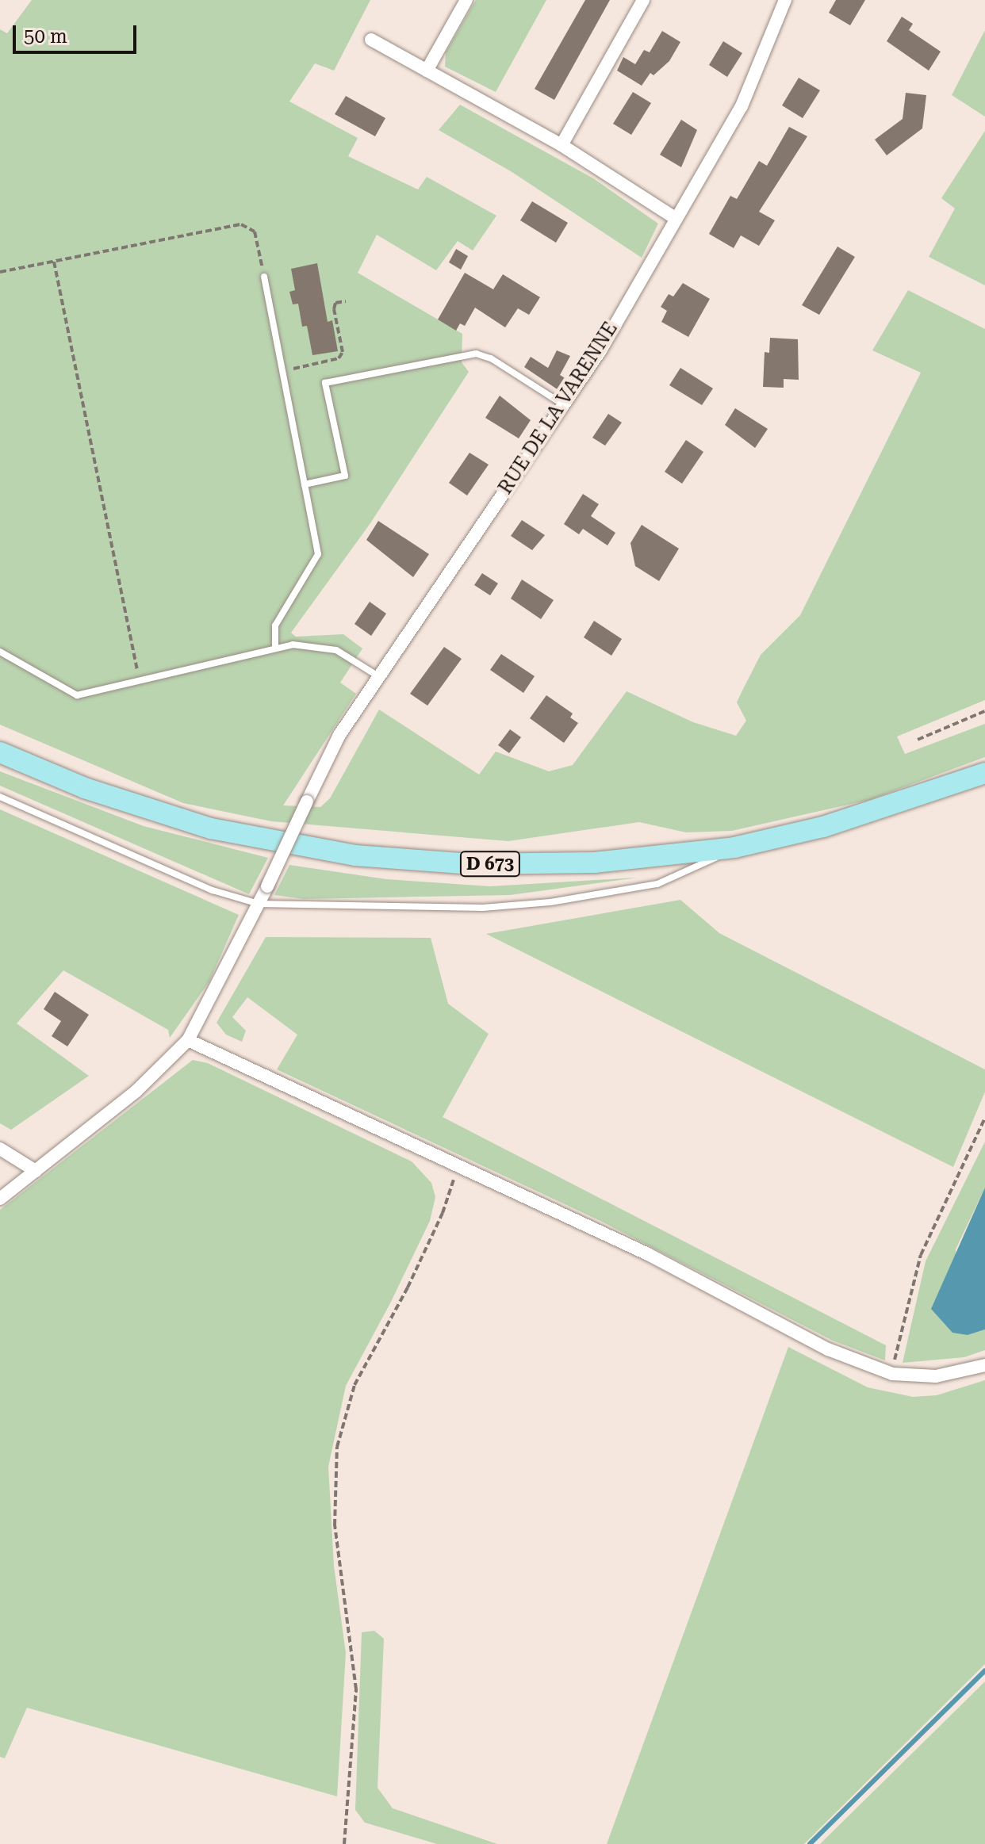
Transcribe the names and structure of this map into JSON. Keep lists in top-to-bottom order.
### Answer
{
  "streets": {
    "main road": ["D 673"],
    "street": ["RUE DE LA VARENNE"]
  },
  "scale_bar": "50 m"
}
